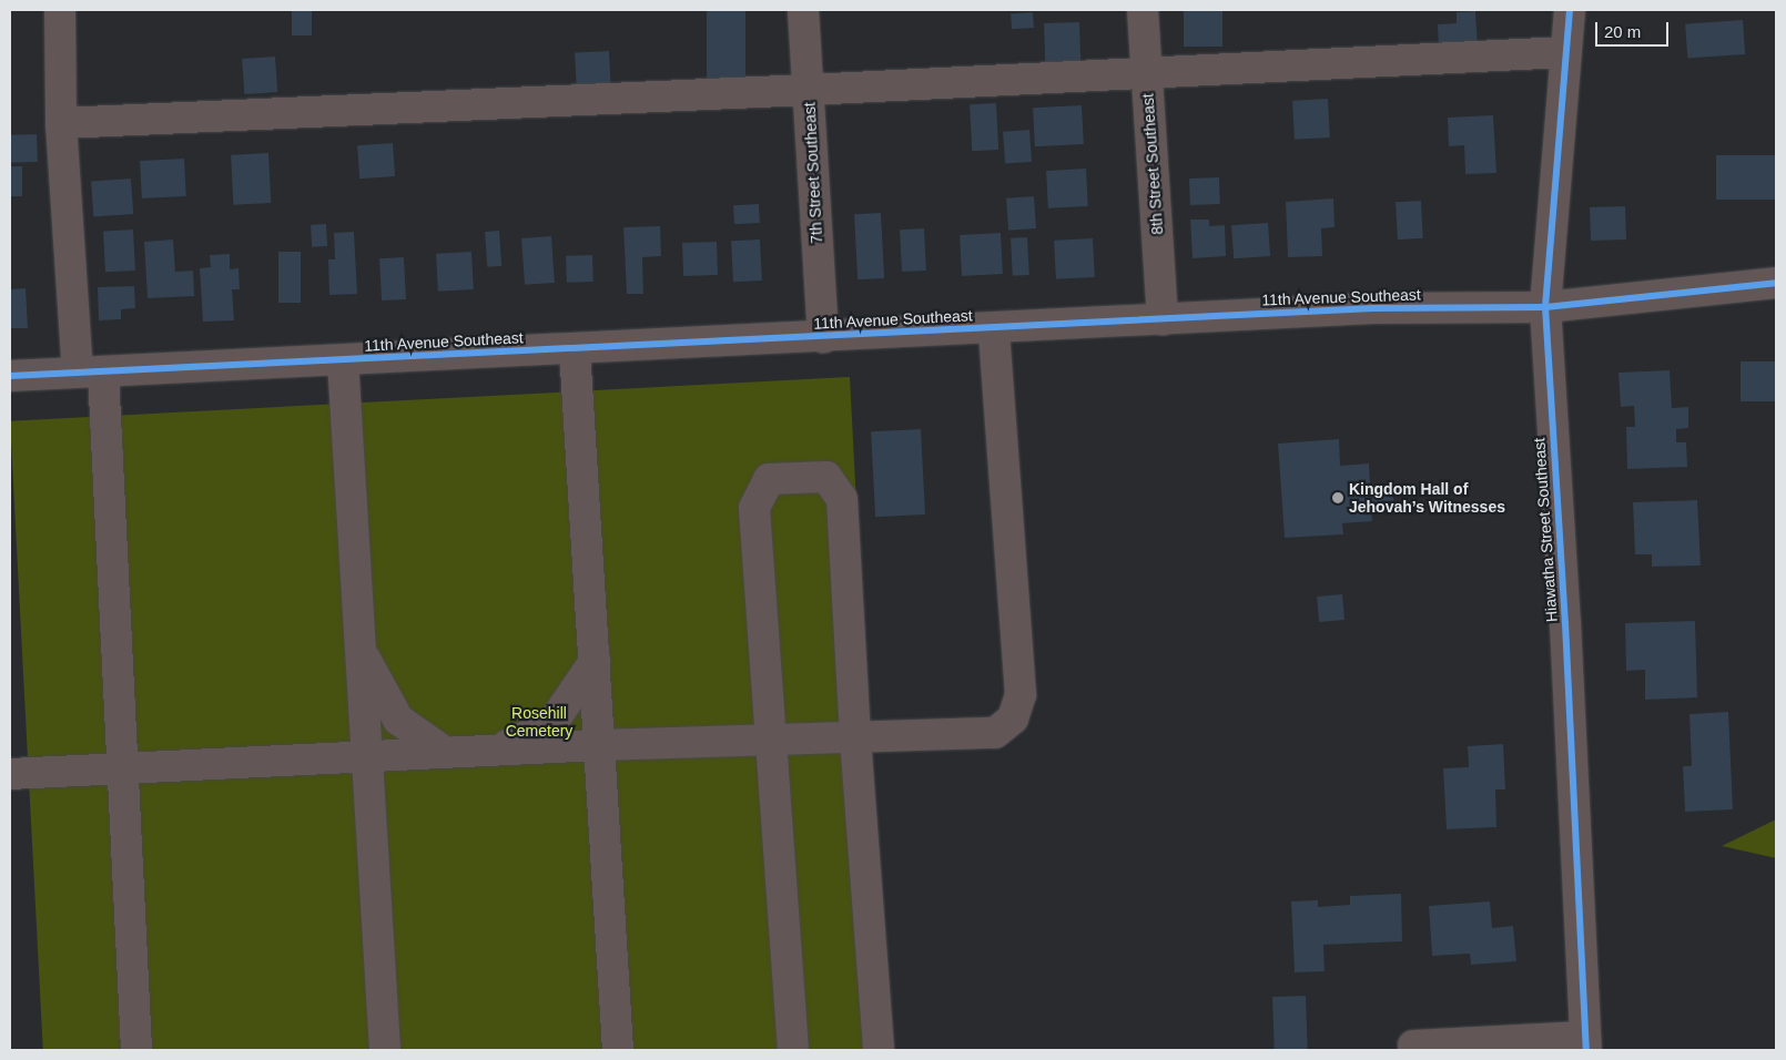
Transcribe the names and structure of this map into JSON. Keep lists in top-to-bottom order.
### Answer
{
  "streets": {
    "street": [
      "8th Street Southeast",
      "7th Street Southeast",
      "11th Avenue Southeast",
      "Hiawatha Street Southeast"
    ]
  },
  "crossings": [
    ["8th Street Southeast", "11th Avenue Southeast"],
    ["7th Street Southeast", "11th Avenue Southeast"],
    ["11th Avenue Southeast", "Hiawatha Street Southeast"]
  ],
  "parks": ["Rosehill Cemetery"],
  "places": ["Kingdom Hall of Jehovah’s Witnesses"],
  "scale_bar": "20 m"
}
